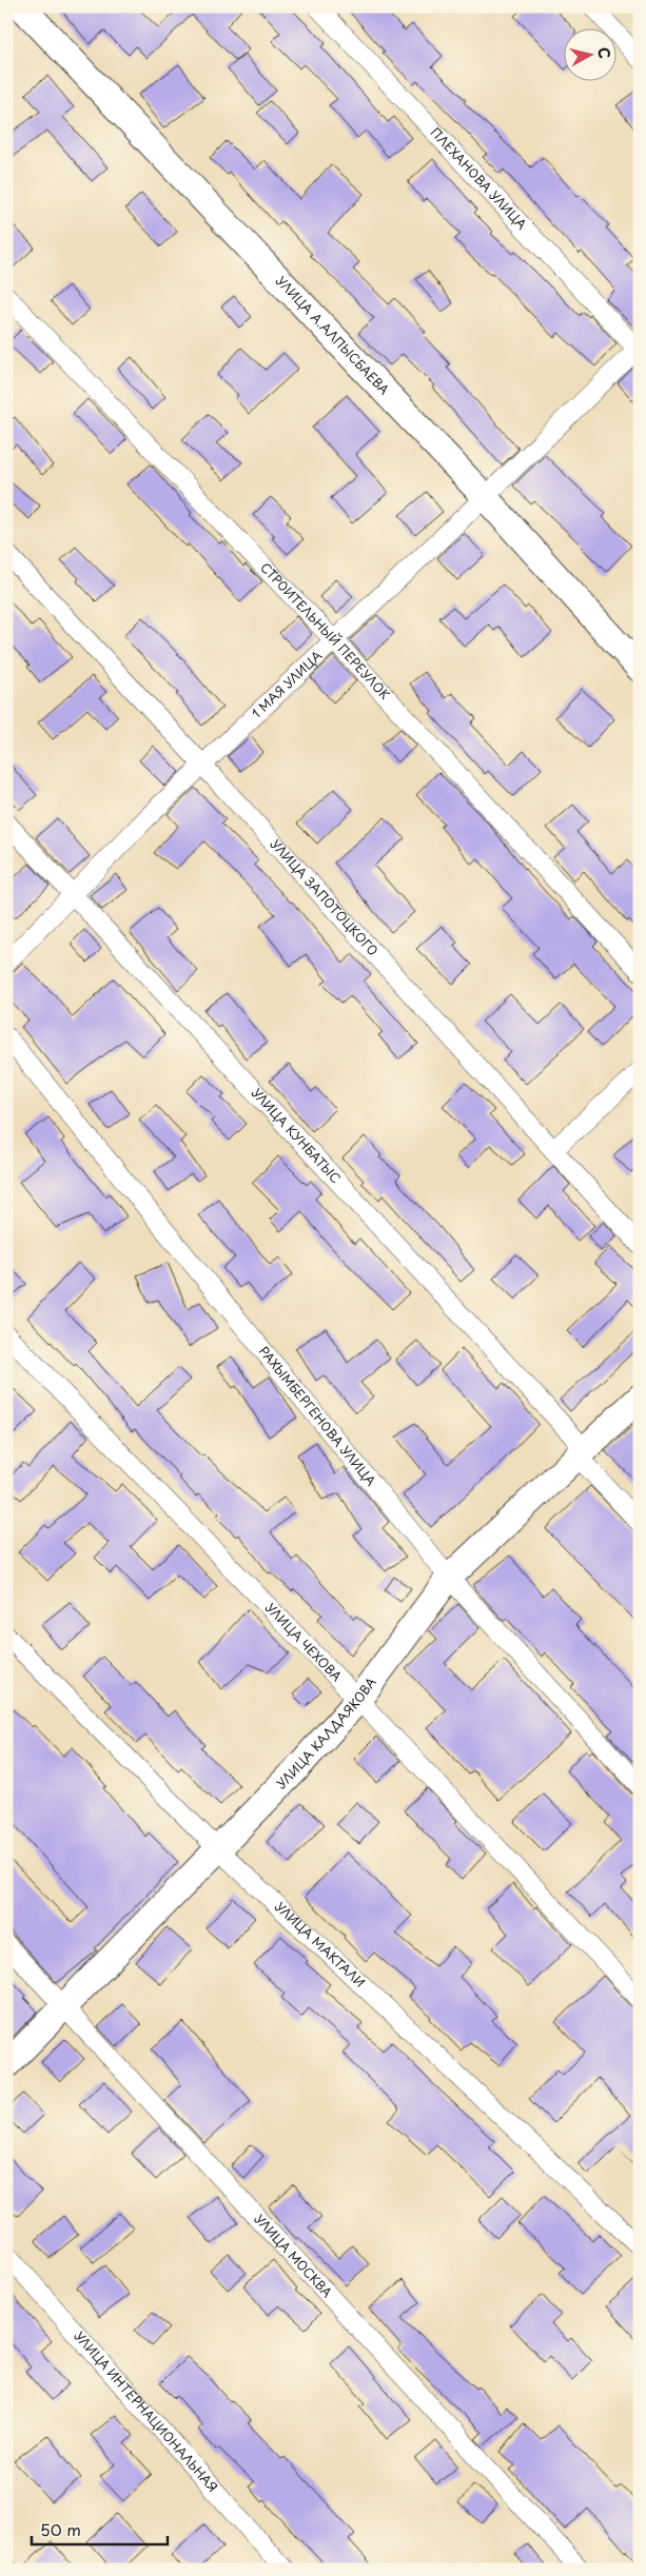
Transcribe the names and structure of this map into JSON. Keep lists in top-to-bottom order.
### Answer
{
  "streets": {
    "street": [
      "ПЛЕХАНОВА УЛИЦА",
      "УЛИЦА А.АЛПЫСБАЕВА",
      "СТРОИТЕЛЬНЫЙ ПЕРЕУЛОК",
      "1 МАЯ УЛИЦА",
      "УЛИЦА ЗАПОТОЦКОГО",
      "УЛИЦА КУНБАТЫС",
      "РАХЫМБЕРГЕНОВА УЛИЦА",
      "УЛИЦА ЧЕХОВА",
      "УЛИЦА КАЛДАЯКОВА",
      "УЛИЦА МАКТАЛИ",
      "УЛИЦА МОСКВА",
      "УЛИЦА ИНТЕРНАЦИОНАЛЬНАЯ"
    ]
  },
  "crossings": [
    ["ПЛЕХАНОВА УЛИЦА", "1 МАЯ УЛИЦА"],
    ["УЛИЦА А.АЛПЫСБАЕВА", "1 МАЯ УЛИЦА"],
    ["СТРОИТЕЛЬНЫЙ ПЕРЕУЛОК", "1 МАЯ УЛИЦА"],
    ["1 МАЯ УЛИЦА", "УЛИЦА ЗАПОТОЦКОГО"],
    ["1 МАЯ УЛИЦА", "УЛИЦА КУНБАТЫС"],
    ["УЛИЦА КУНБАТЫС", "УЛИЦА КАЛДАЯКОВА"],
    ["РАХЫМБЕРГЕНОВА УЛИЦА", "УЛИЦА КАЛДАЯКОВА"],
    ["УЛИЦА ЧЕХОВА", "УЛИЦА КАЛДАЯКОВА"],
    ["УЛИЦА КАЛДАЯКОВА", "УЛИЦА МАКТАЛИ"],
    ["УЛИЦА КАЛДАЯКОВА", "УЛИЦА МОСКВА"]
  ],
  "scale_bar": "50 m",
  "north": "right"
}
